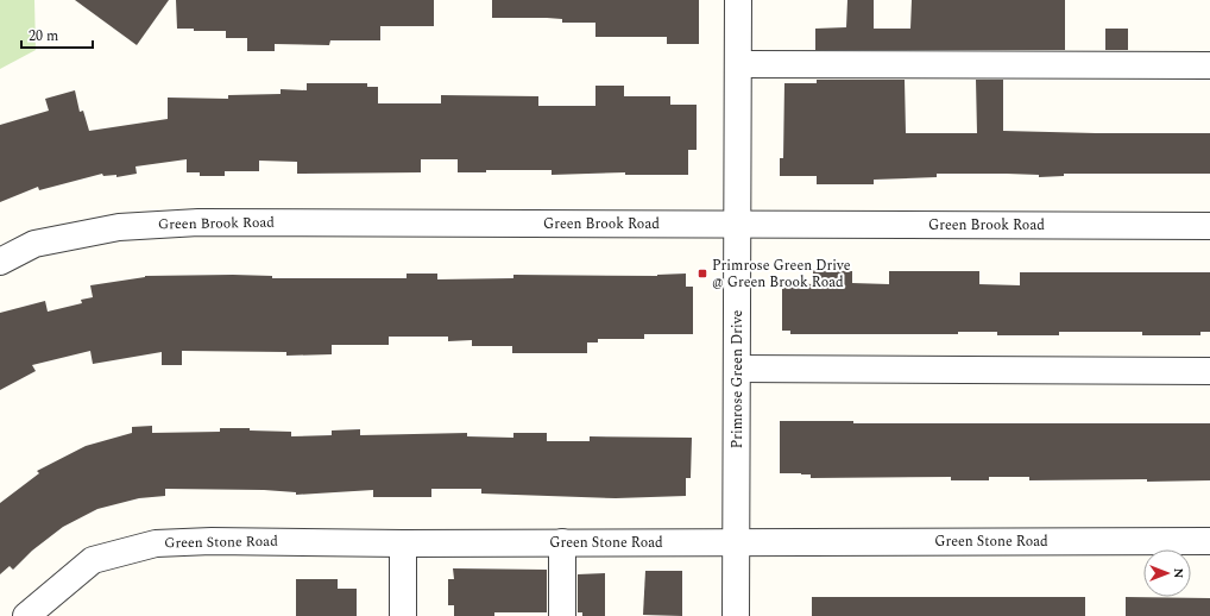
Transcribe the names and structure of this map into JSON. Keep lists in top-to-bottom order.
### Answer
{
  "streets": {
    "street": ["Green Brook Road", "Primrose Green Drive", "Green Stone Road"]
  },
  "crossings": [
    ["Green Brook Road", "Primrose Green Drive"],
    ["Primrose Green Drive", "Green Stone Road"]
  ],
  "places": {
    "transit": ["Primrose Green Drive @ Green Brook Road"]
  },
  "scale_bar": "20 m",
  "north": "right"
}
